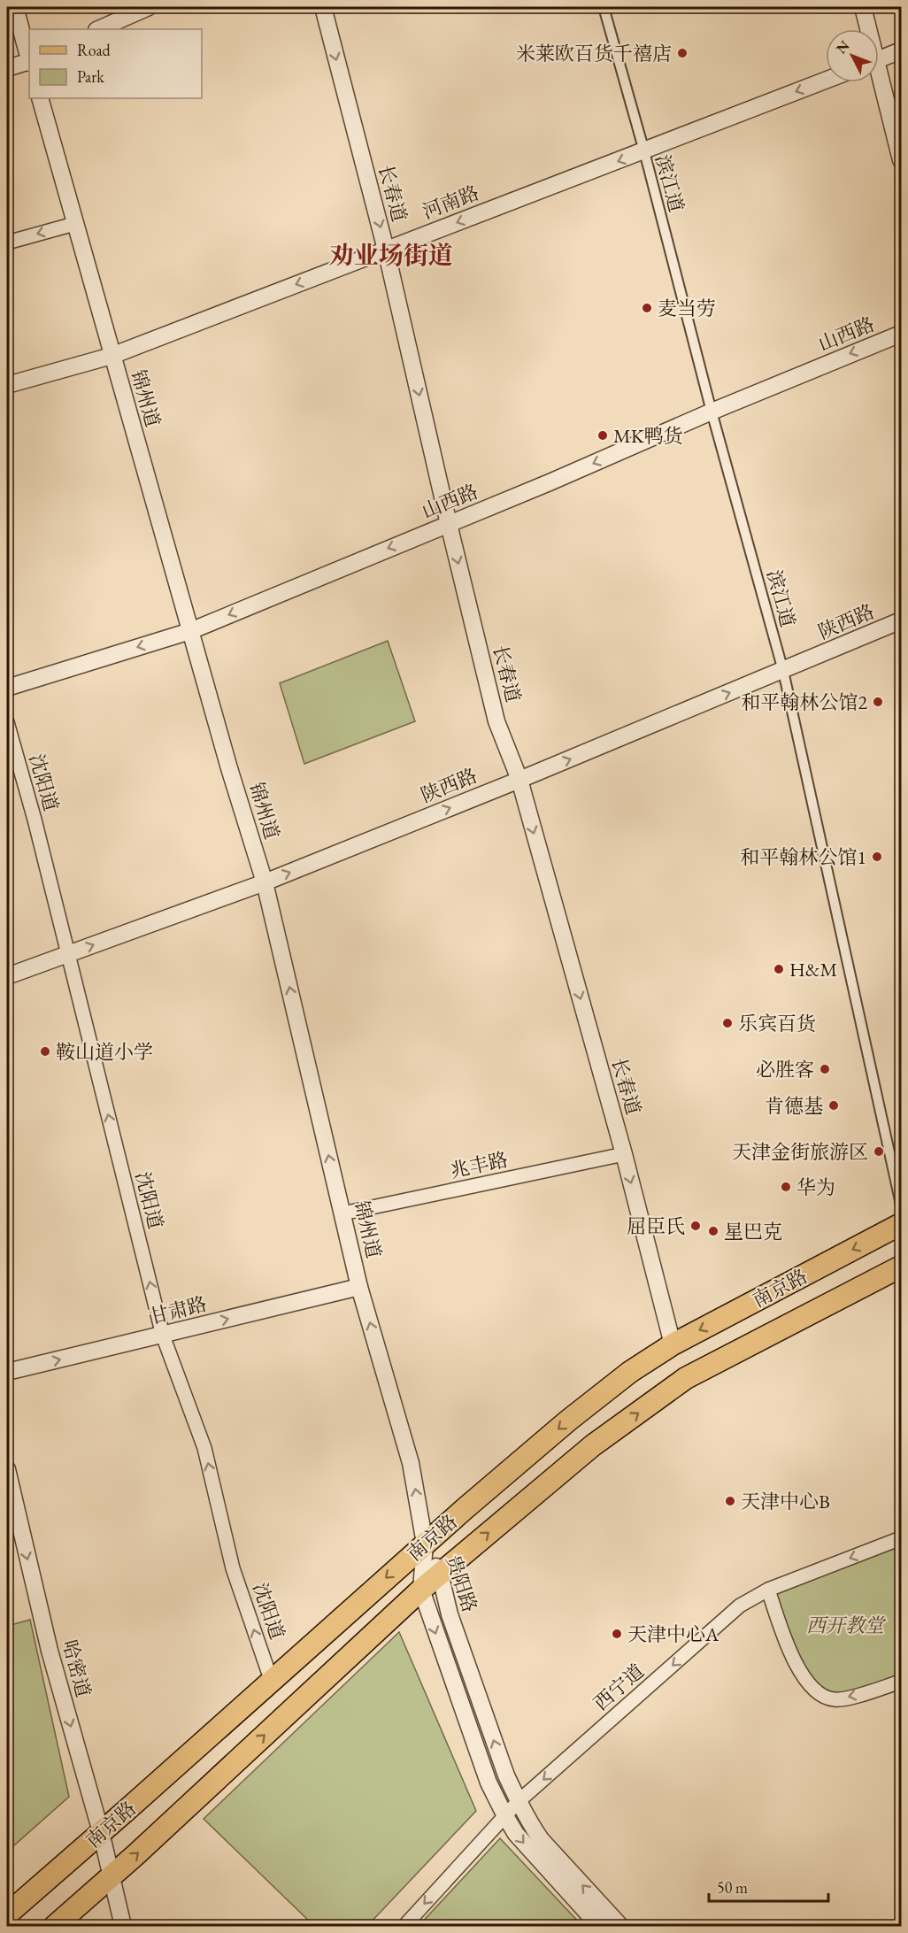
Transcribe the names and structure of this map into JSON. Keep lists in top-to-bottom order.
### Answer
{
  "streets": {
    "main road": ["南京路"],
    "street": [
      "滨江道",
      "长春道",
      "河南路",
      "山西路",
      "锦州道",
      "陕西路",
      "沈阳道",
      "兆丰路",
      "甘肃路",
      "贵阳路",
      "哈密道",
      "西宁道"
    ]
  },
  "crossings": [
    ["滨江道", "河南路"],
    ["滨江道", "山西路"],
    ["滨江道", "陕西路"],
    ["长春道", "河南路"],
    ["长春道", "山西路"],
    ["长春道", "陕西路"],
    ["长春道", "兆丰路"],
    ["长春道", "南京路"],
    ["河南路", "锦州道"],
    ["山西路", "锦州道"],
    ["锦州道", "陕西路"],
    ["锦州道", "兆丰路"],
    ["锦州道", "南京路"],
    ["锦州道", "甘肃路"],
    ["锦州道", "贵阳路"],
    ["陕西路", "沈阳道"],
    ["沈阳道", "南京路"],
    ["沈阳道", "甘肃路"],
    ["南京路", "贵阳路"],
    ["南京路", "哈密道"],
    ["贵阳路", "西宁道"]
  ],
  "one_way": [
    "长春道",
    "河南路",
    "山西路",
    "锦州道",
    "陕西路",
    "沈阳道",
    "甘肃路",
    "哈密道",
    "西宁道"
  ],
  "districts": ["劝业场街道"],
  "parks": ["西开教堂"],
  "places": [
    "米莱欧百货千禧店",
    "麦当劳",
    "MK鸭货",
    "和平翰林公馆2",
    "和平翰林公馆1",
    "H&M",
    "乐宾百货",
    "鞍山道小学",
    "必胜客",
    "肯德基",
    "天津金街旅游区",
    "华为",
    "屈臣氏",
    "星巴克",
    "天津中心B",
    "天津中心A"
  ],
  "legend": ["Road", "Park"],
  "scale_bar": "50 m",
  "north": "top left"
}
